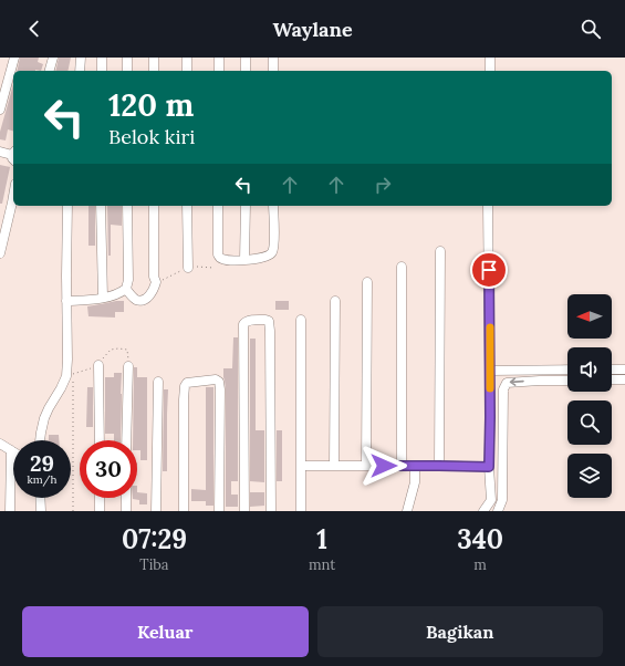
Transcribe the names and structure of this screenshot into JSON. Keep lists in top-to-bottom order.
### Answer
{
  "north": "left",
  "page": {
    "header": "Waylane",
    "turn": ["120 m", "Belok kiri"],
    "speed": "29 km/h",
    "limit": "30",
    "eta": [
      "07:29",
      "Tiba",
      "1",
      "mnt",
      "340",
      "m"
    ],
    "buttons": ["Keluar", "Bagikan"]
  }
}
